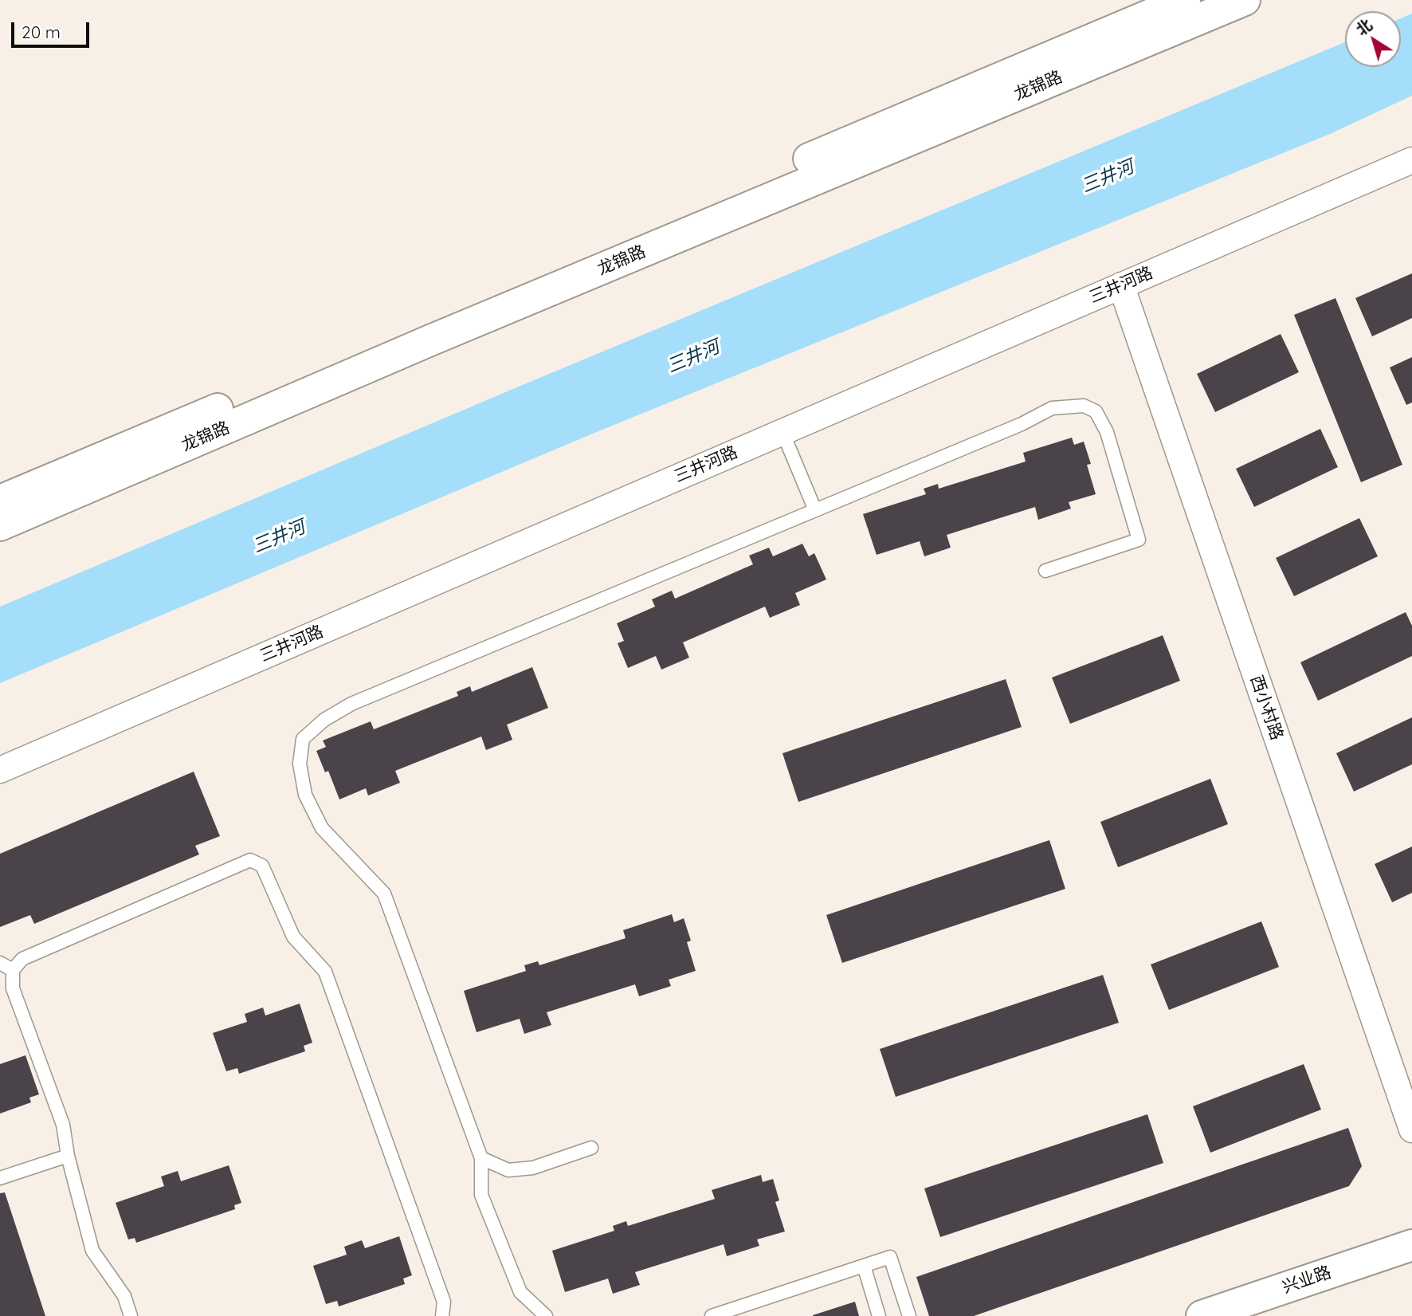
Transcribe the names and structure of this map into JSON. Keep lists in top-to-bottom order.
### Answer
{
  "streets": {
    "main road": ["龙锦路", "兴业路"],
    "street": ["三井河路", "西小村路"]
  },
  "crossings": [
    ["三井河路", "西小村路"]
  ],
  "water": ["三井河"],
  "scale_bar": "20 m",
  "north": "top left"
}
